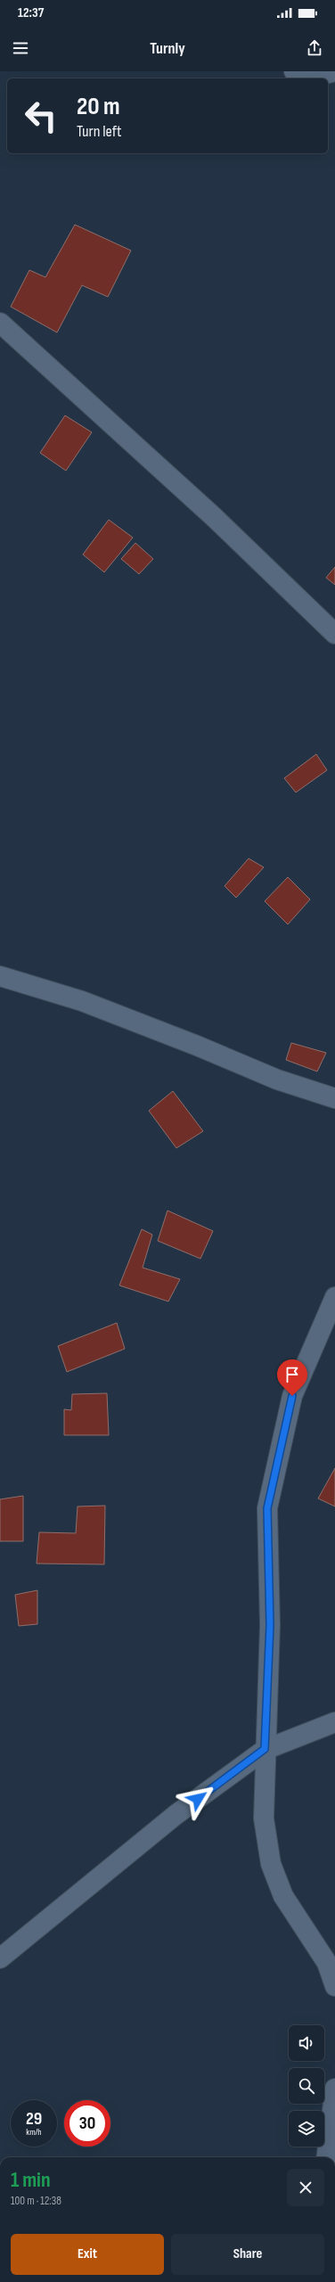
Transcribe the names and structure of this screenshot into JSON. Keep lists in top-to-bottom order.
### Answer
{
  "page": {
    "status": "12:37",
    "header": "Turnly",
    "turn": ["20 m", "Turn left"],
    "speed": "29 km/h",
    "limit": "30",
    "heading": ["1 min", "100 m · 12:38"],
    "buttons": ["Exit", "Share"]
  }
}
